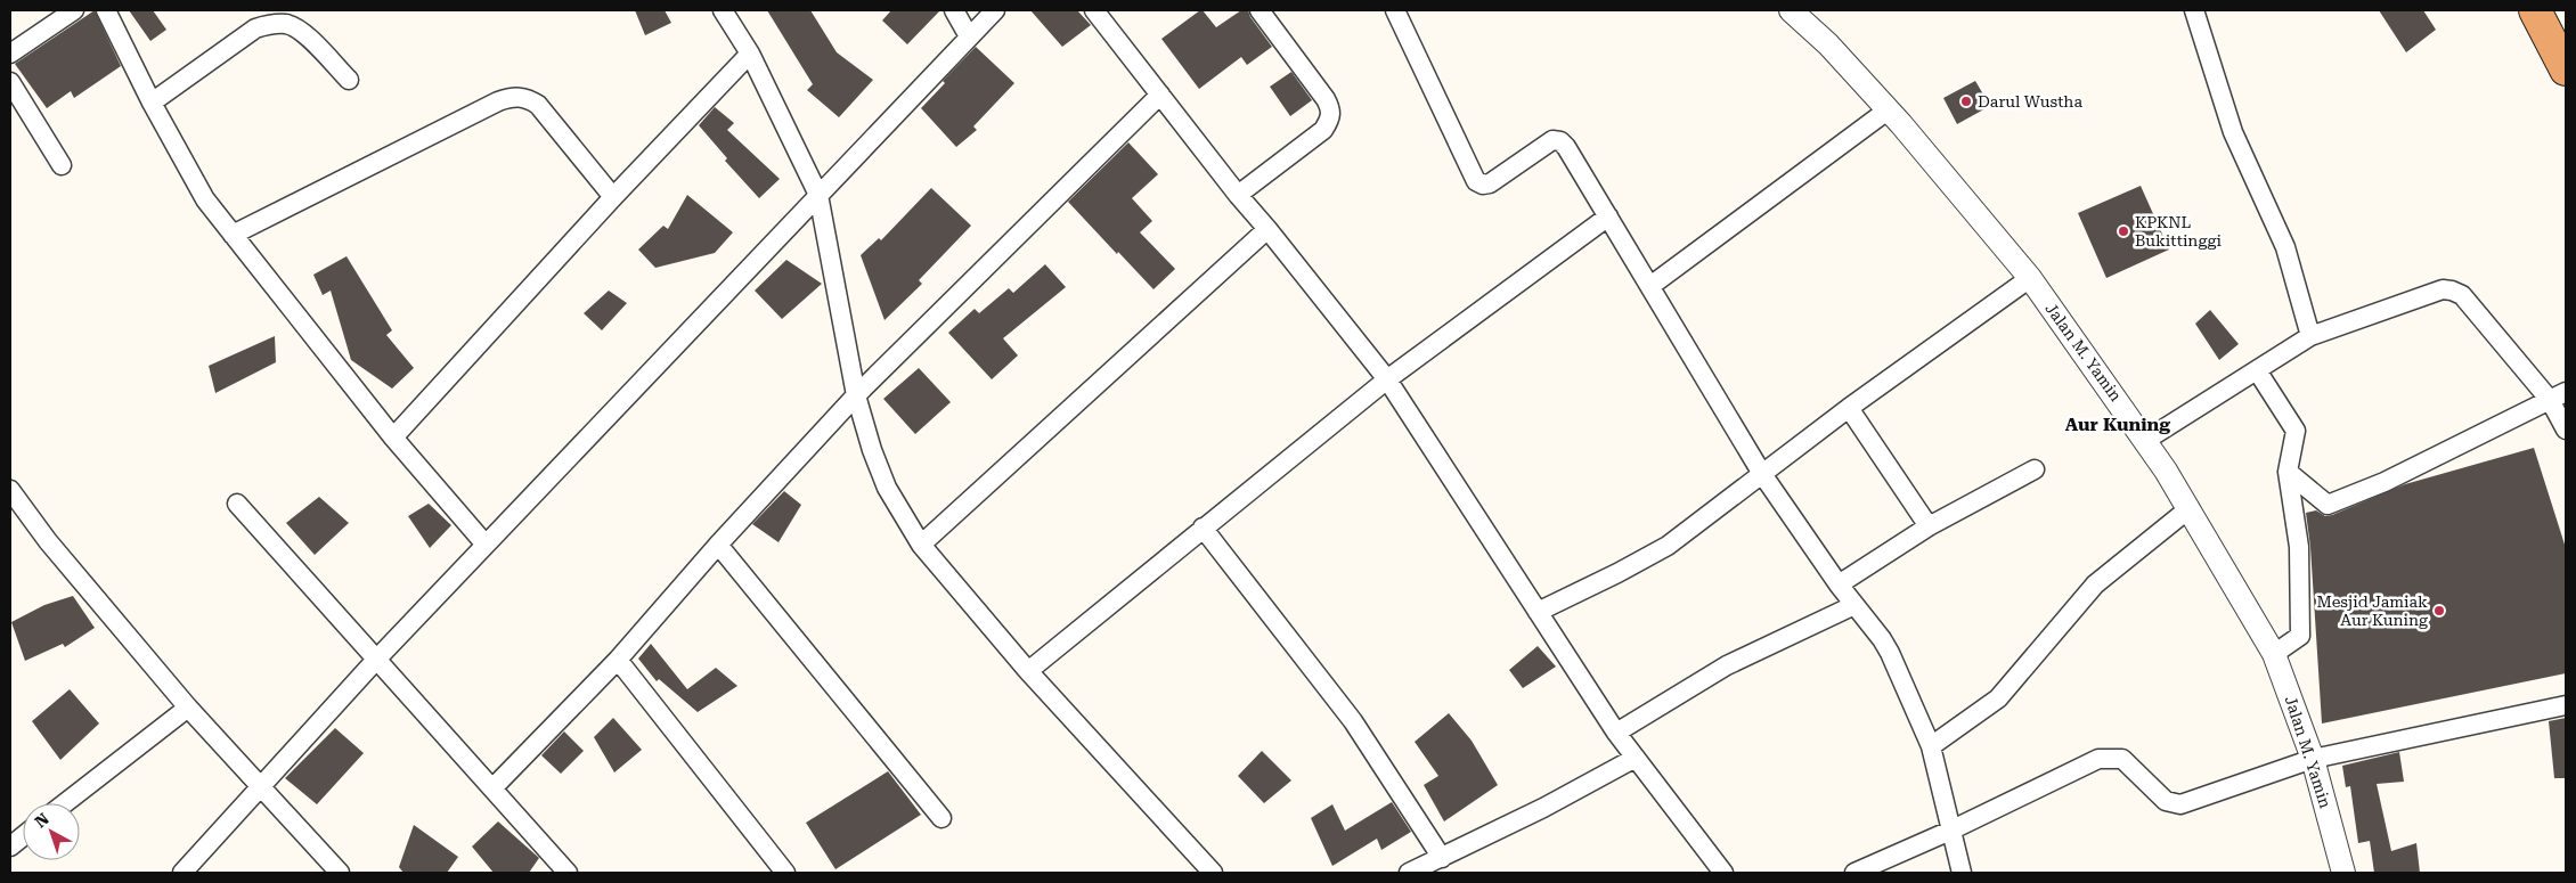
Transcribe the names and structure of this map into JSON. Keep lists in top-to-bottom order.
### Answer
{
  "streets": {
    "street": ["Jalan M. Yamin"]
  },
  "districts": ["Aur Kuning"],
  "places": ["Darul Wustha", "KPKNL Bukittinggi", "Mesjid Jamiak Aur Kuning"],
  "north": "top left"
}
